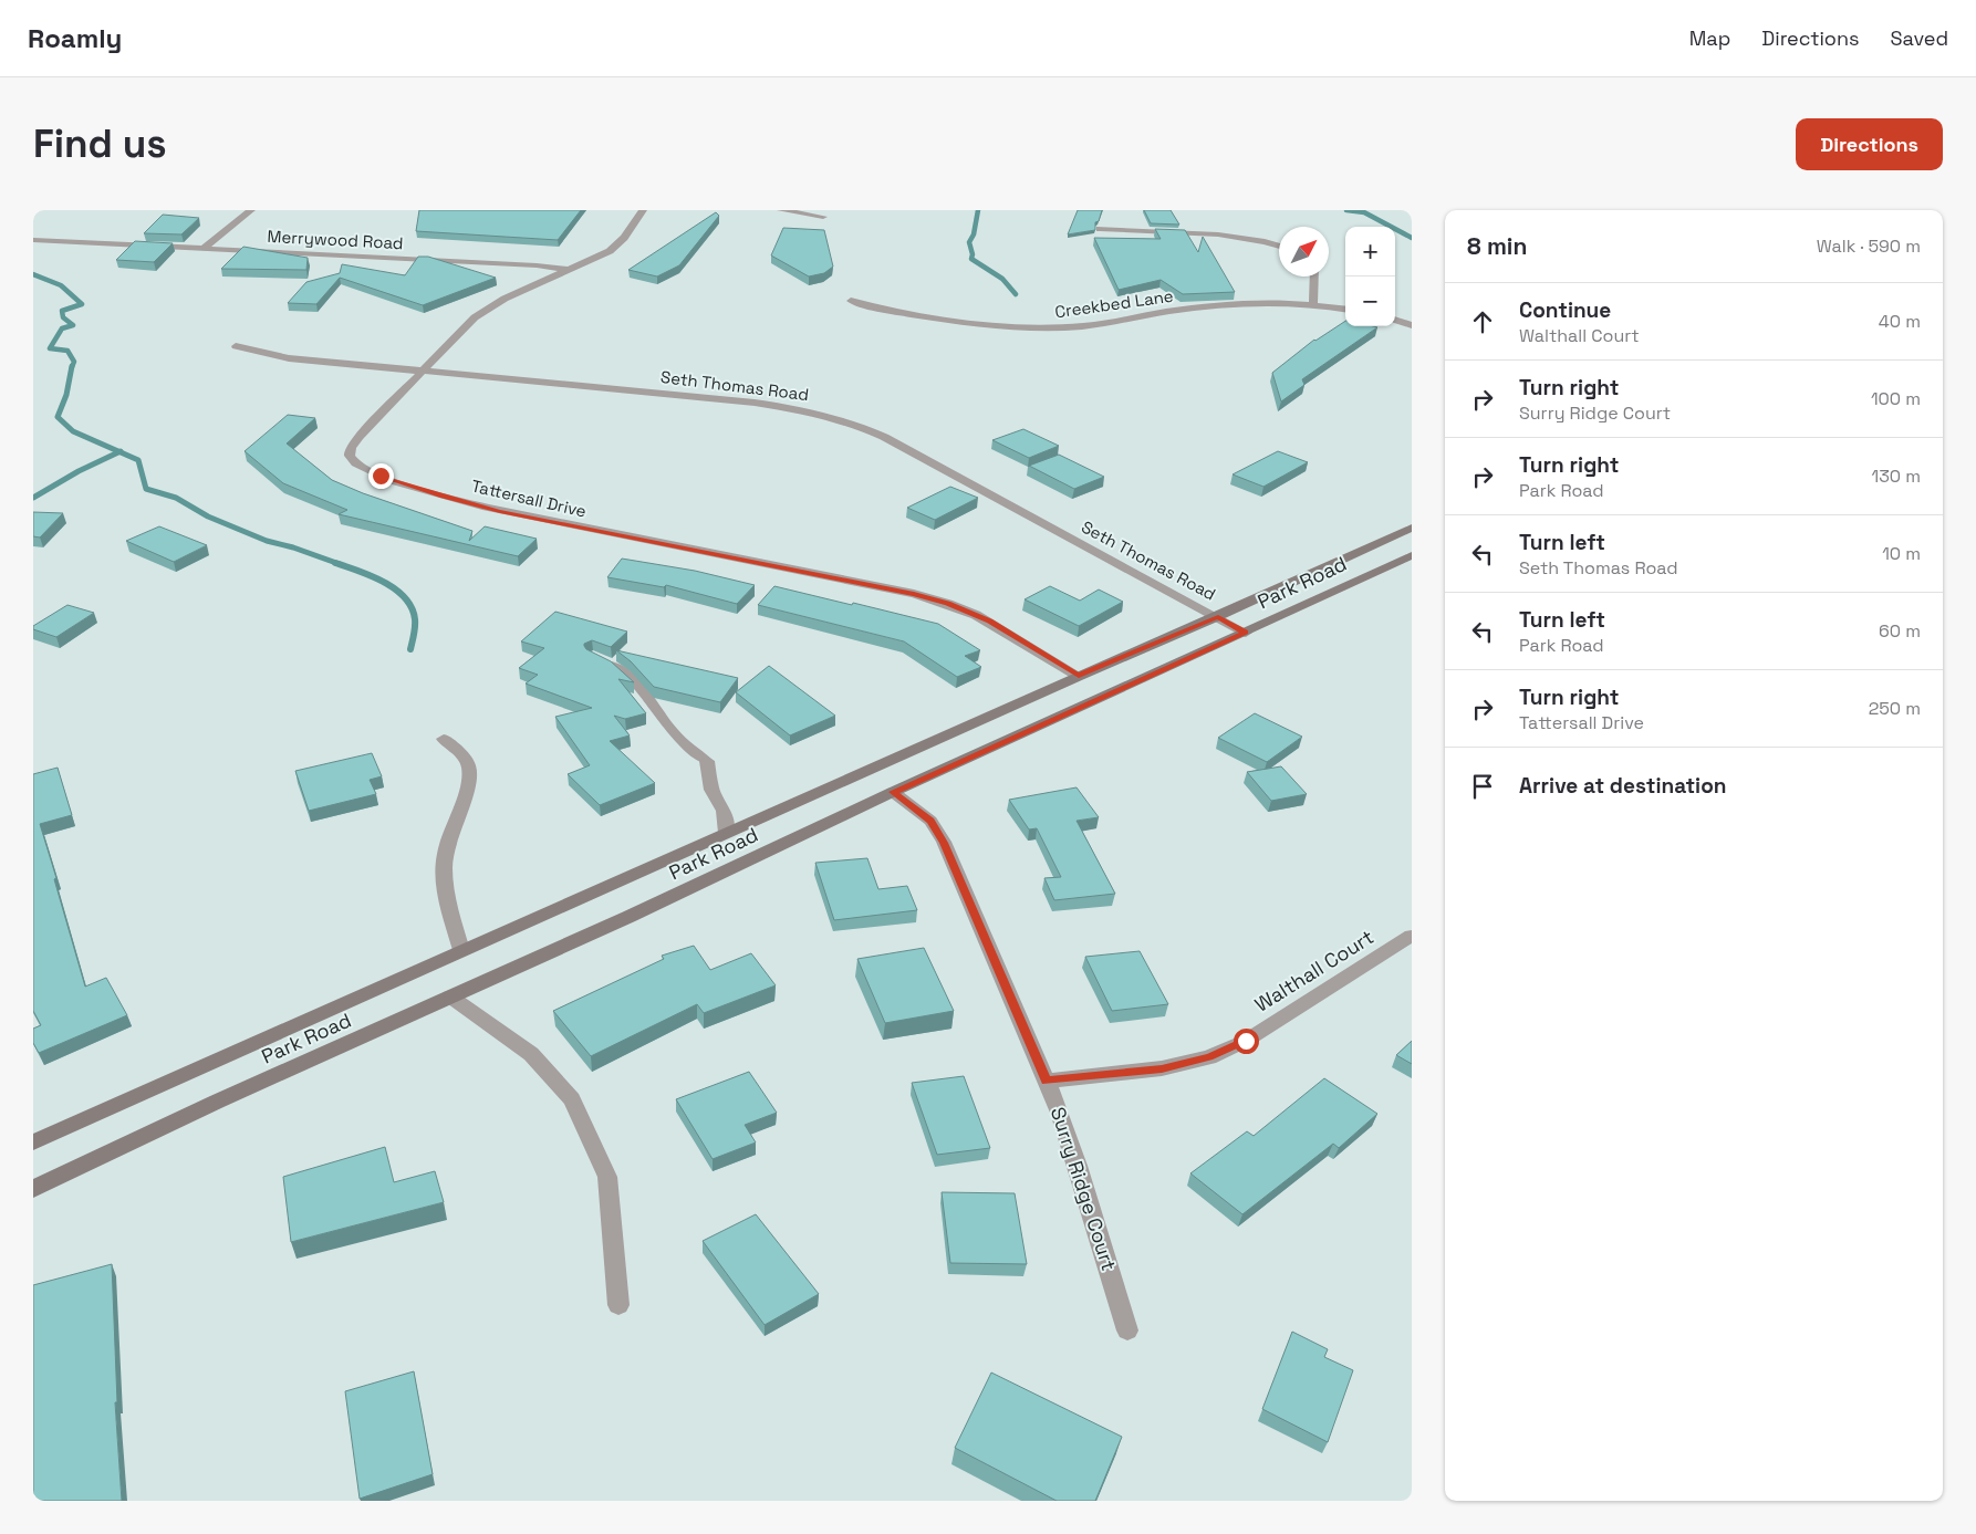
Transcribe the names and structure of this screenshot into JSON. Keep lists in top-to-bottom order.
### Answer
{
  "streets": {
    "main road": ["Park Road"],
    "street": [
      "Merrywood Road",
      "Creekbed Lane",
      "Seth Thomas Road",
      "Tattersall Drive",
      "Walthall Court",
      "Surry Ridge Court"
    ]
  },
  "crossings": [
    ["Merrywood Road", "Tattersall Drive"],
    ["Seth Thomas Road", "Tattersall Drive"],
    ["Seth Thomas Road", "Park Road"],
    ["Tattersall Drive", "Park Road"],
    ["Park Road", "Surry Ridge Court"],
    ["Walthall Court", "Surry Ridge Court"]
  ],
  "north": "top right",
  "page": {
    "header": "Roamly",
    "nav": ["Map", "Directions", "Saved"],
    "buttons": "Directions",
    "title": "Find us",
    "heading": ["8 min", "Walk · 590 m"],
    "map_buttons": ["+", "−"],
    "list": [
      ["Continue", "Walthall Court", "40 m"],
      ["Turn right", "Surry Ridge Court", "100 m"],
      ["Turn right", "Park Road", "130 m"],
      ["Turn left", "Seth Thomas Road", "10 m"],
      ["Turn left", "Park Road", "60 m"],
      ["Turn right", "Tattersall Drive", "250 m"],
      "Arrive at destination"
    ]
  }
}
